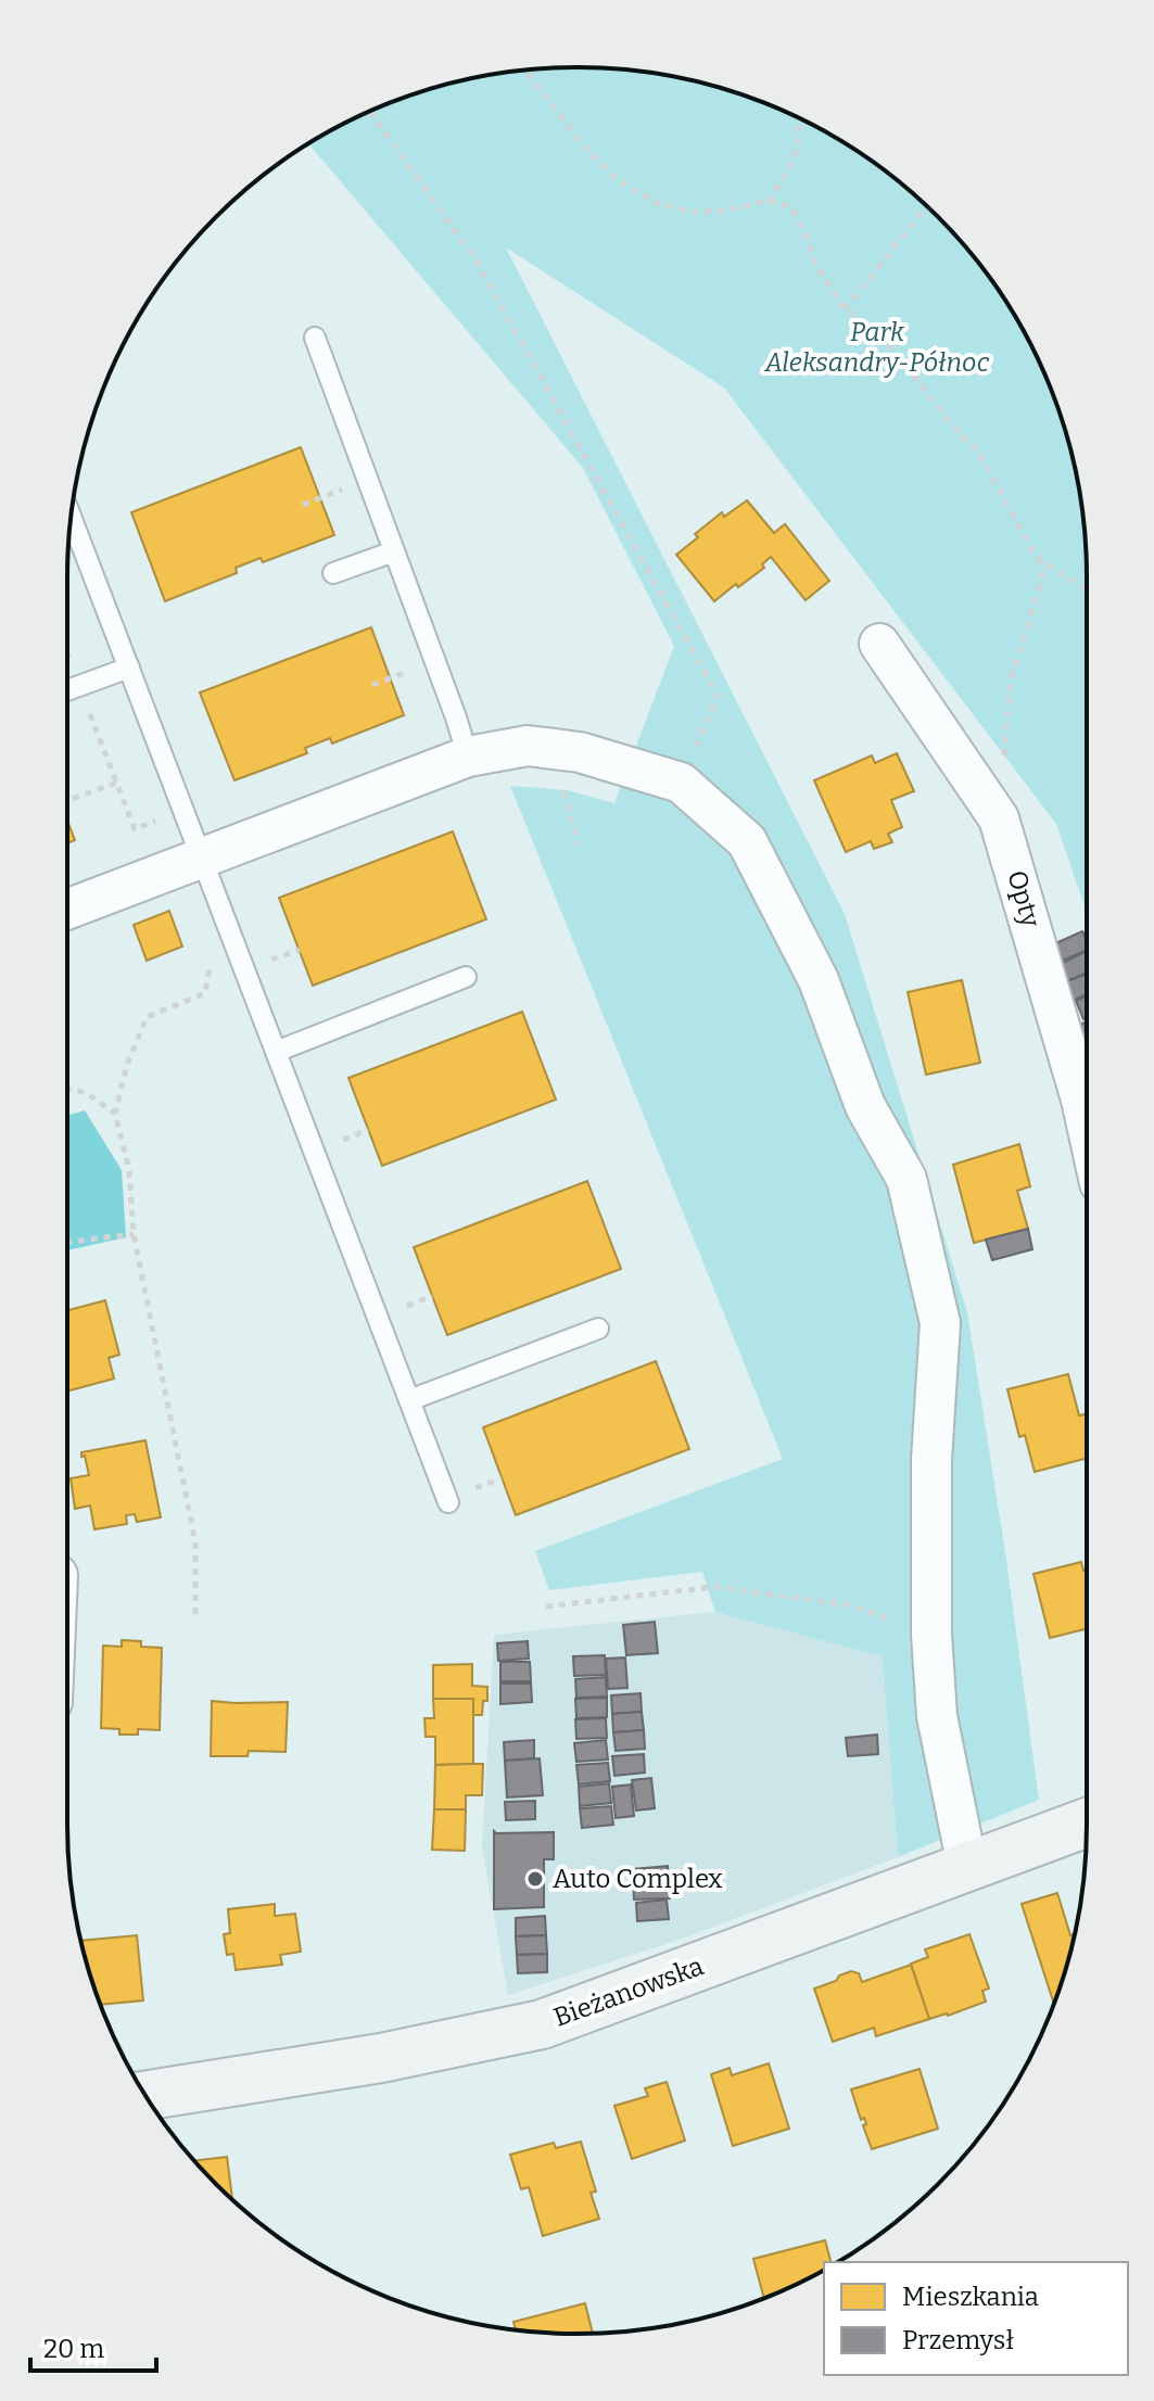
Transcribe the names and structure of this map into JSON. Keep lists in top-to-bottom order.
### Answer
{
  "streets": {
    "street": ["Opty", "Bieżanowska"]
  },
  "parks": ["Park Aleksandry-Północ"],
  "places": ["Auto Complex"],
  "legend": ["Mieszkania", "Przemysł"],
  "scale_bar": "20 m"
}
